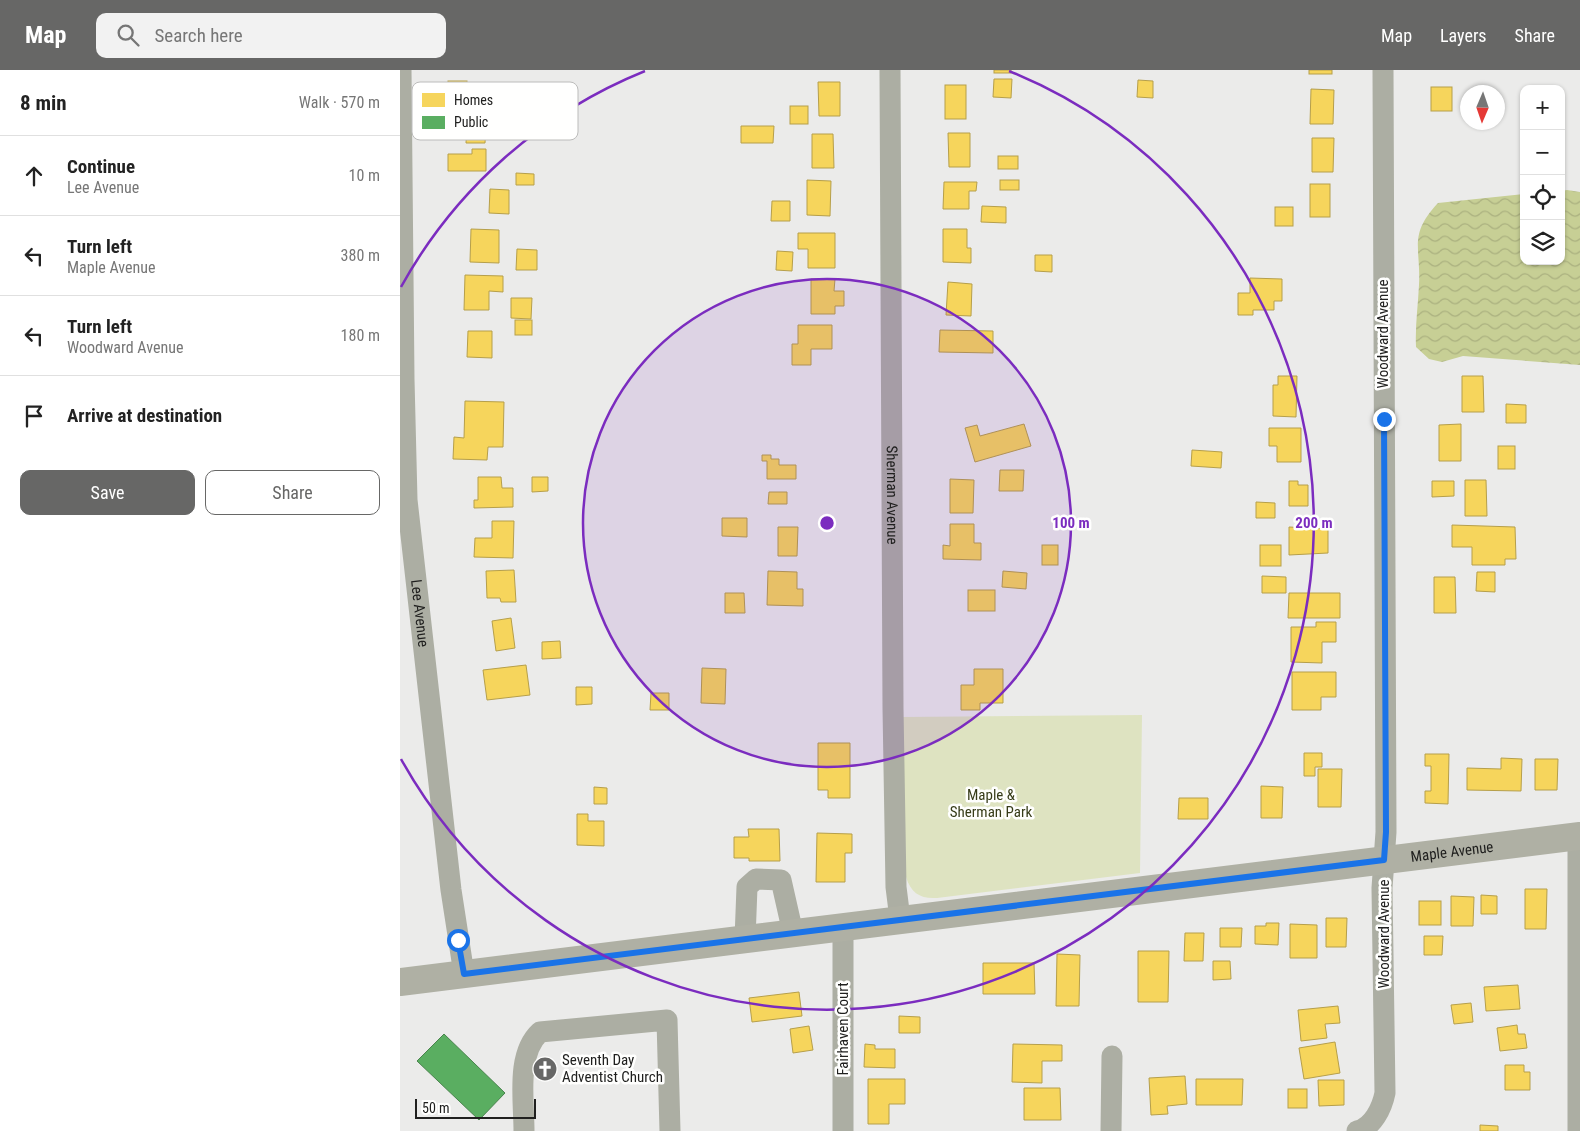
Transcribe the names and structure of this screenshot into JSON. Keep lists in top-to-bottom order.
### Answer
{
  "streets": {
    "main road": ["Maple Avenue"],
    "street": [
      "Woodward Avenue",
      "Sherman Avenue",
      "Lee Avenue",
      "Fairhaven Court"
    ]
  },
  "crossings": [
    ["Woodward Avenue", "Maple Avenue"],
    ["Sherman Avenue", "Maple Avenue"],
    ["Lee Avenue", "Maple Avenue"],
    ["Maple Avenue", "Fairhaven Court"]
  ],
  "parks": ["Maple & Sherman Park"],
  "places": {
    "church": ["Seventh Day Adventist Church"]
  },
  "legend": ["Homes", "Public"],
  "scale_bar": "50 m",
  "north": "bottom",
  "page": {
    "header": "Map",
    "search": "Search here",
    "nav": ["Map", "Layers", "Share"],
    "heading": ["8 min", "Walk · 570 m"],
    "map_buttons": ["+", "−"],
    "list": [
      ["Continue", "Lee Avenue", "10 m"],
      ["Turn left", "Maple Avenue", "380 m"],
      ["Turn left", "Woodward Avenue", "180 m"],
      "Arrive at destination"
    ],
    "buttons": ["Save", "Share"],
    "scale": "50 m"
  },
  "rings": ["100 m", "200 m"]
}
